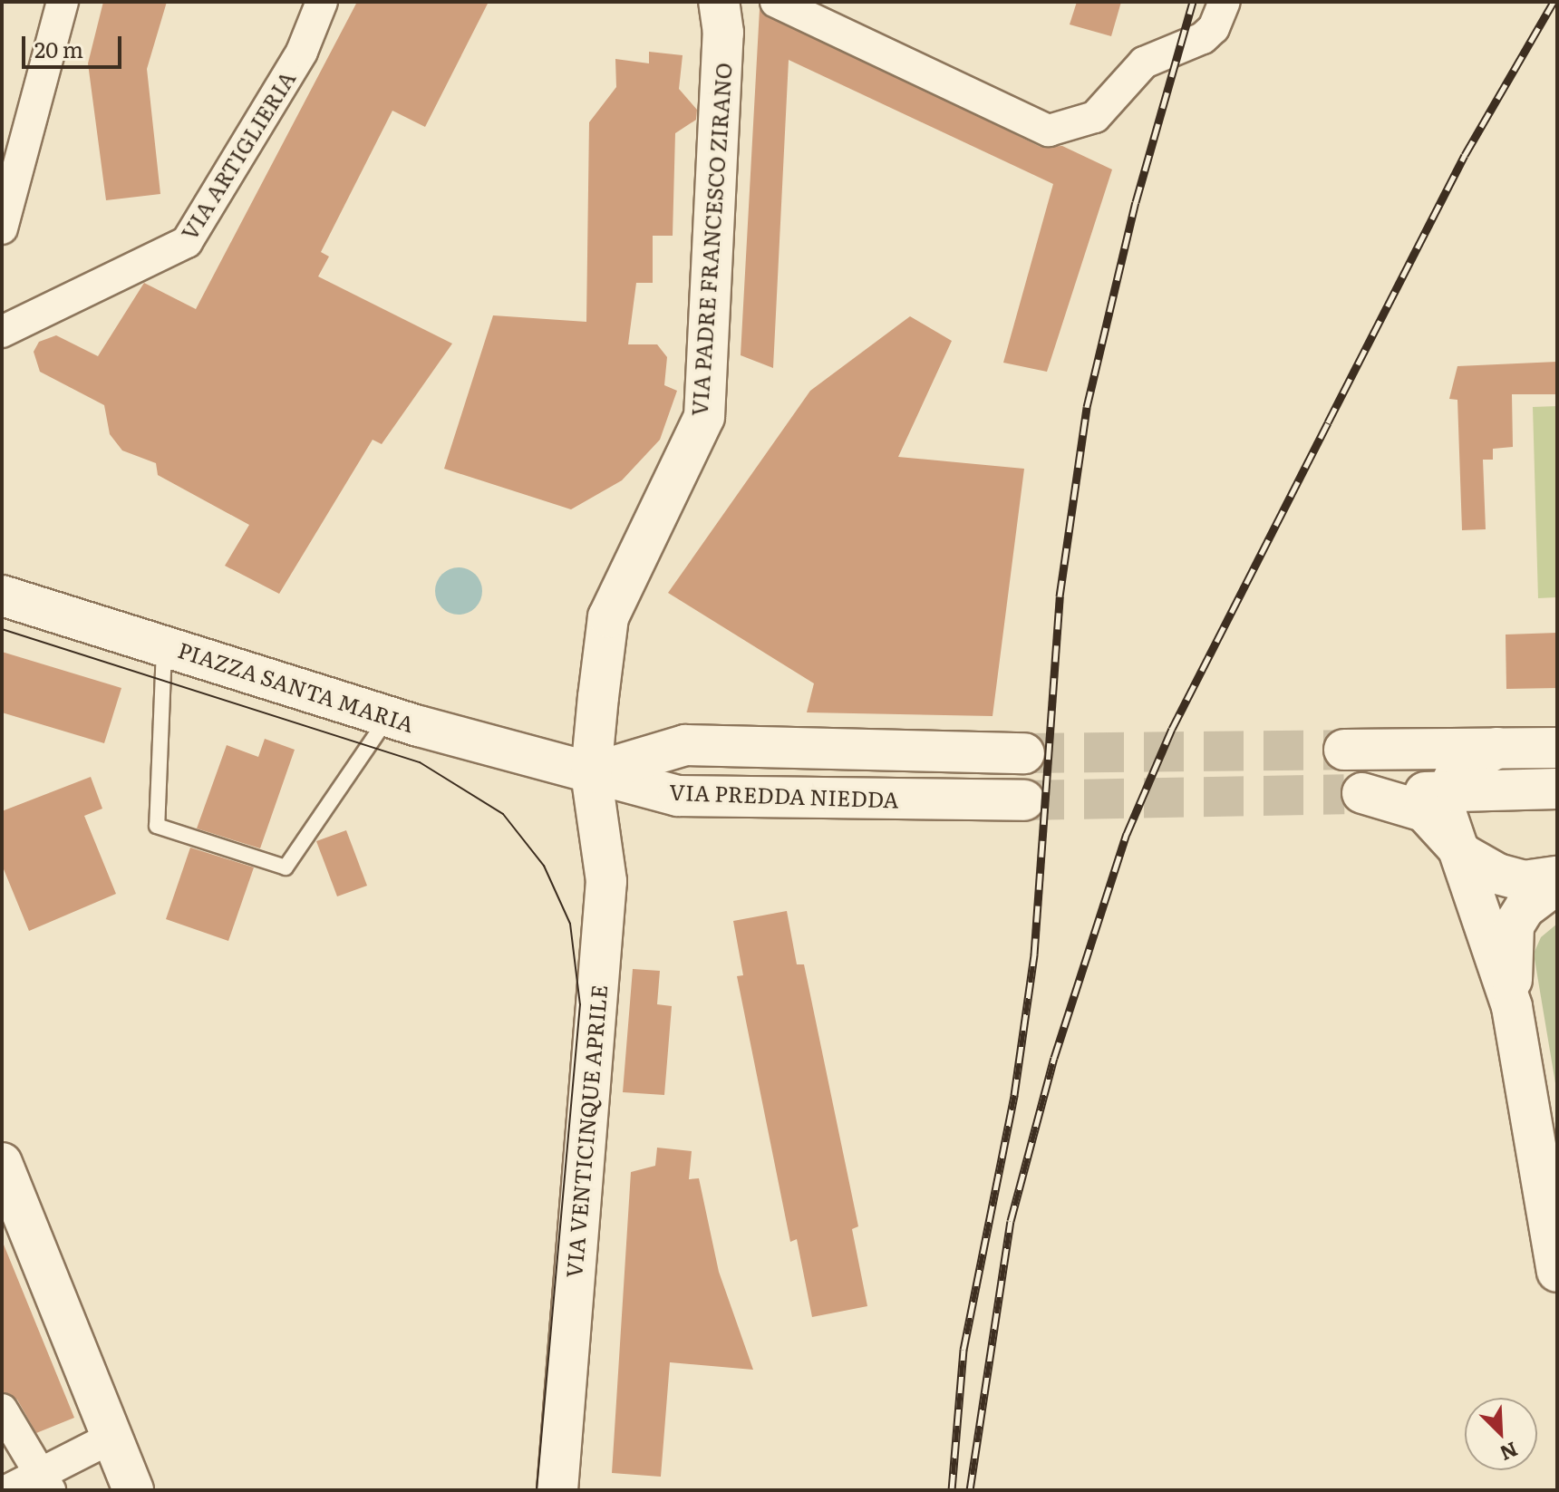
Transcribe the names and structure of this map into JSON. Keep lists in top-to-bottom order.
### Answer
{
  "streets": {
    "main road": [
      "VIA PADRE FRANCESCO ZIRANO",
      "PIAZZA SANTA MARIA",
      "VIA PREDDA NIEDDA",
      "VIA VENTICINQUE APRILE"
    ],
    "street": ["VIA ARTIGLIERIA"]
  },
  "crossings": [
    ["VIA PADRE FRANCESCO ZIRANO", "PIAZZA SANTA MARIA"],
    ["VIA PADRE FRANCESCO ZIRANO", "VIA PREDDA NIEDDA"],
    ["VIA PADRE FRANCESCO ZIRANO", "VIA VENTICINQUE APRILE"],
    ["PIAZZA SANTA MARIA", "VIA PREDDA NIEDDA"],
    ["PIAZZA SANTA MARIA", "VIA VENTICINQUE APRILE"],
    ["VIA PREDDA NIEDDA", "VIA VENTICINQUE APRILE"]
  ],
  "scale_bar": "20 m",
  "north": "bottom right"
}
